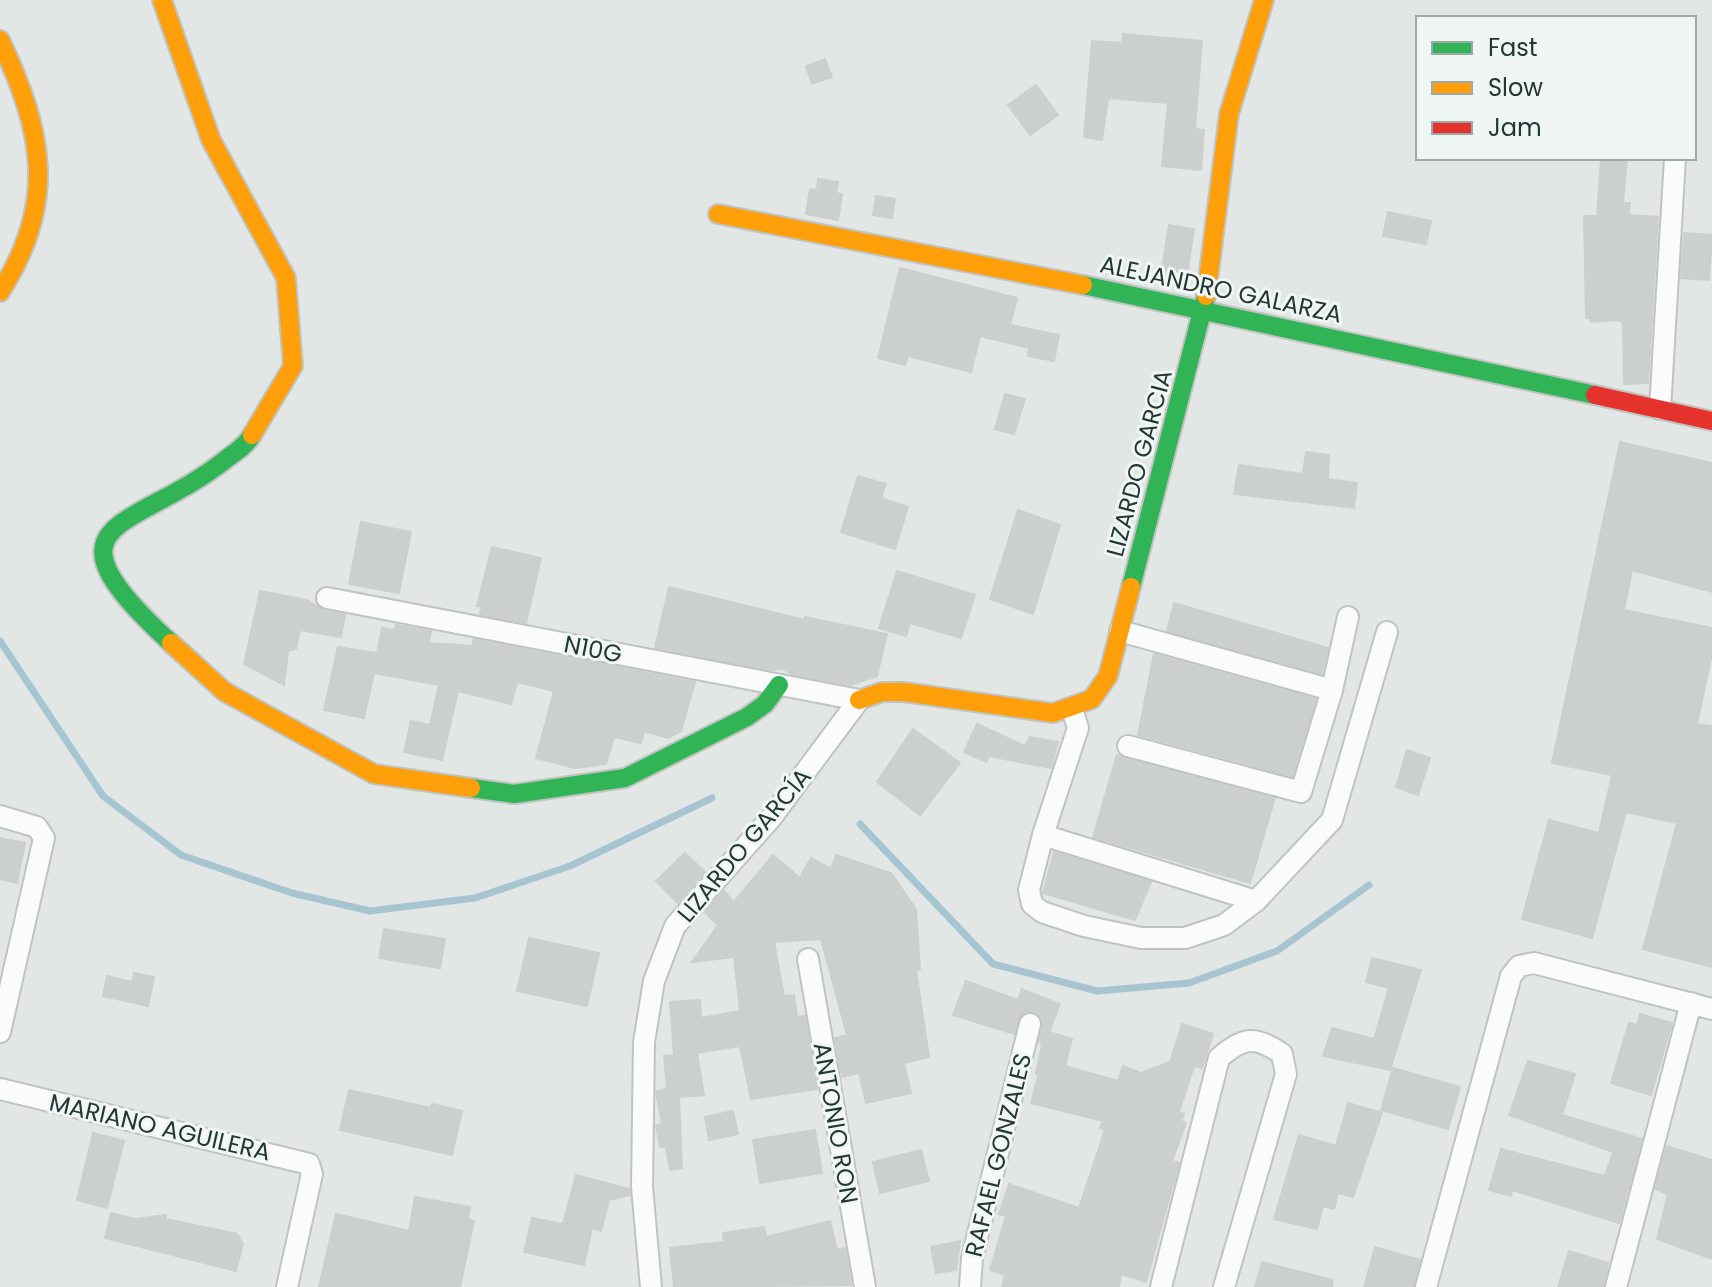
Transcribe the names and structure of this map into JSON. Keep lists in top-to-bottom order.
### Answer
{
  "streets": {
    "street": [
      "ALEJANDRO GALARZA",
      "LIZARDO GARCIA",
      "N10G",
      "LIZARDO GARCÍA",
      "ANTONIO RON",
      "MARIANO AGUILERA",
      "RAFAEL GONZALES"
    ]
  },
  "crossings": [
    ["ALEJANDRO GALARZA", "LIZARDO GARCIA"],
    ["N10G", "LIZARDO GARCÍA"]
  ],
  "legend": ["Fast", "Slow", "Jam"]
}
